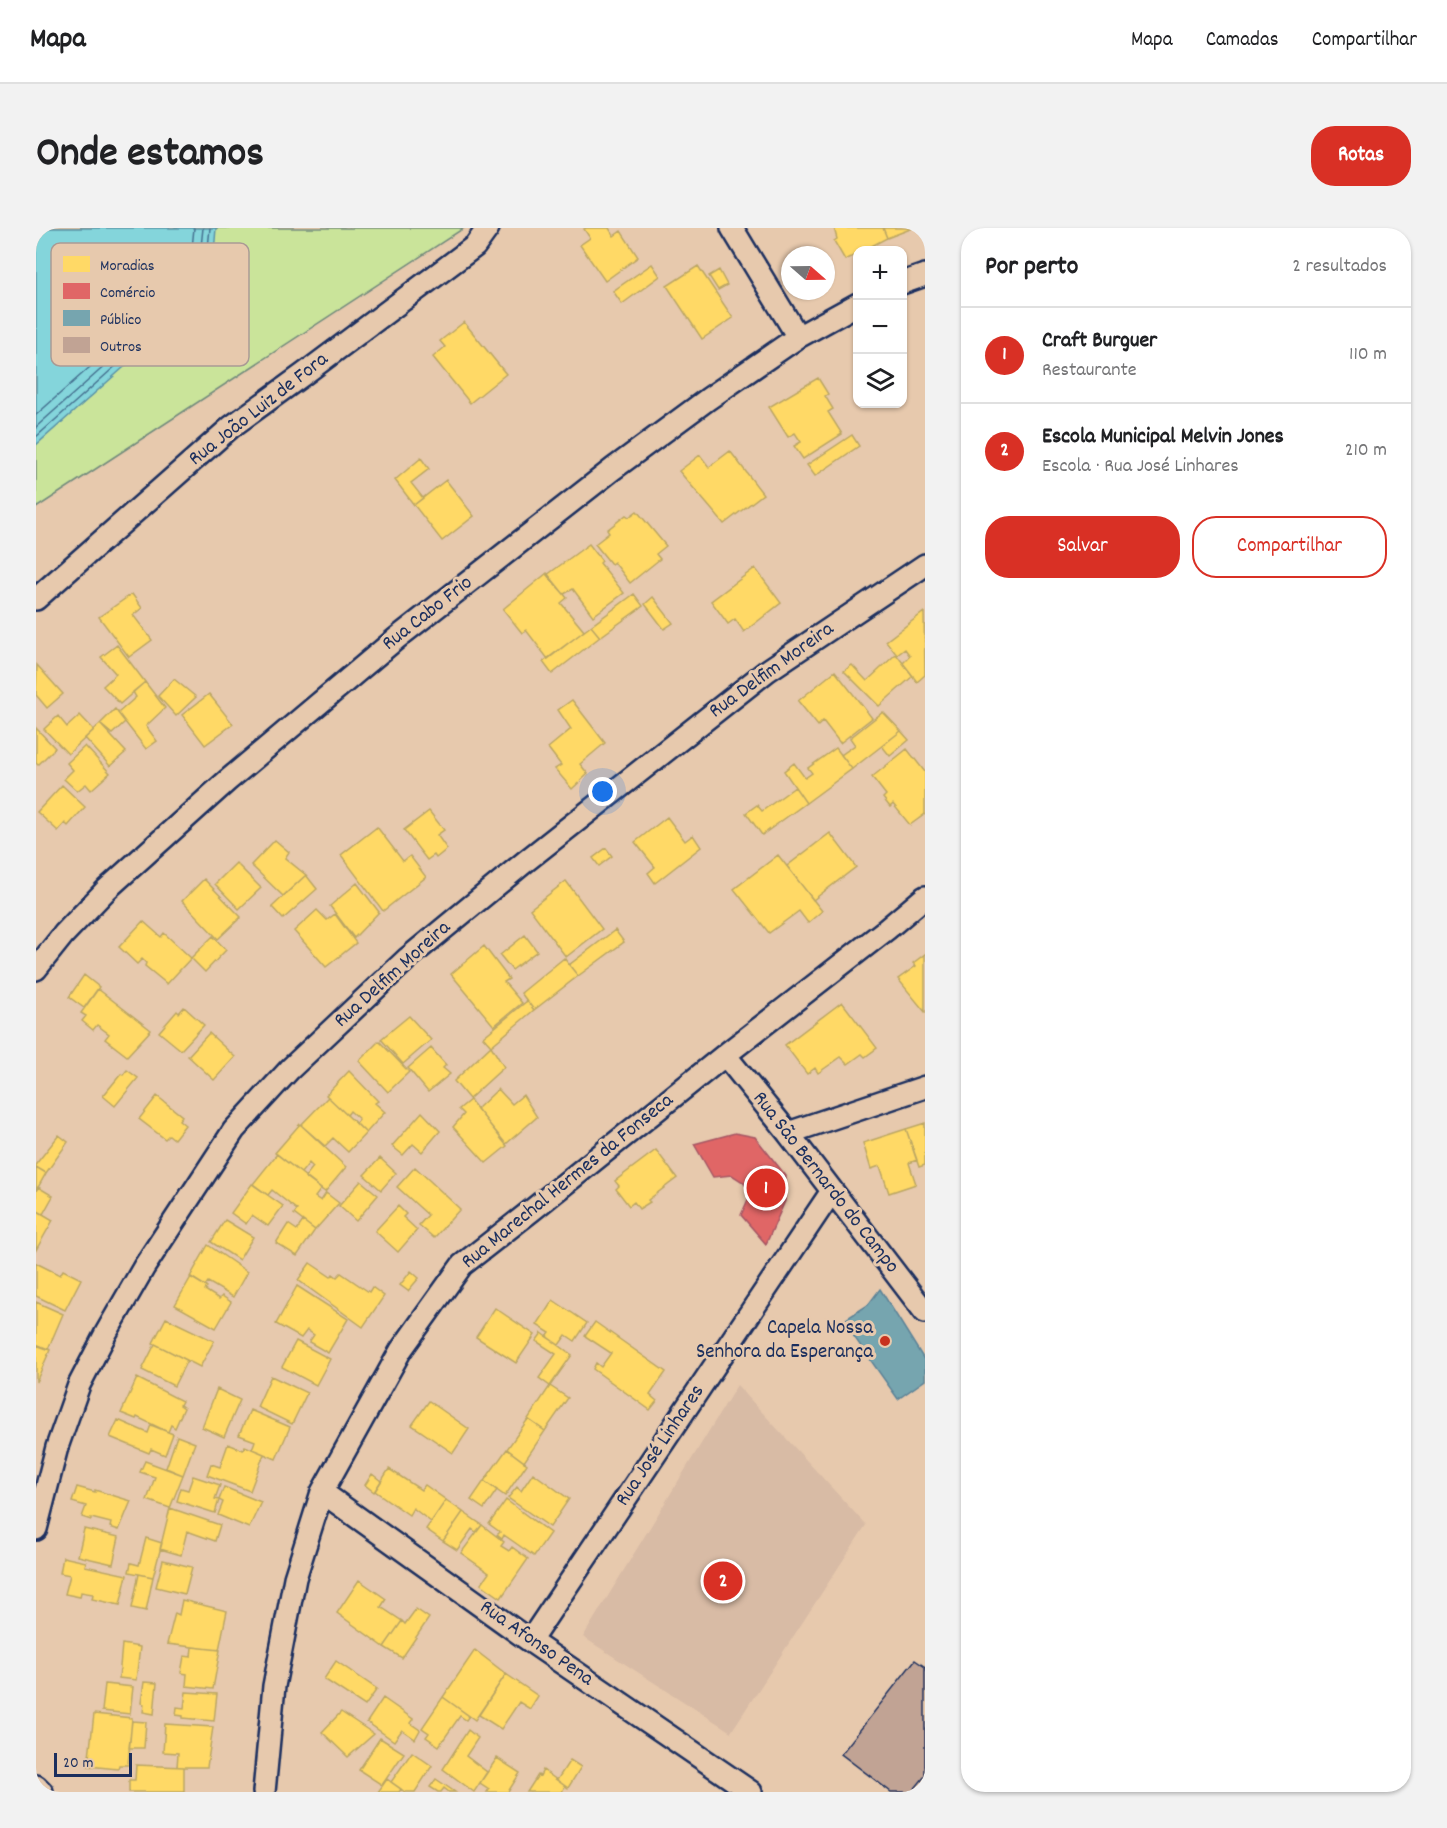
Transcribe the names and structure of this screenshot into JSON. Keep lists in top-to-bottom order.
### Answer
{
  "streets": {
    "street": [
      "Rua João Luiz de Fora",
      "Rua Cabo Frio",
      "Rua Delfim Moreira",
      "Rua Marechal Hermes da Fonseca",
      "Rua São Bernardo do Campo",
      "Rua José Linhares",
      "Rua Afonso Pena"
    ]
  },
  "crossings": [
    ["Rua Marechal Hermes da Fonseca", "Rua São Bernardo do Campo"],
    ["Rua Marechal Hermes da Fonseca", "Rua Afonso Pena"],
    ["Rua São Bernardo do Campo", "Rua José Linhares"],
    ["Rua José Linhares", "Rua Afonso Pena"]
  ],
  "places": ["Capela Nossa Senhora da Esperança"],
  "legend": [
    "Moradias",
    "Comércio",
    "Público",
    "Outros"
  ],
  "scale_bar": "20 m",
  "north": "right",
  "page": {
    "header": "Mapa",
    "nav": ["Mapa", "Camadas", "Compartilhar"],
    "title": "Onde estamos",
    "buttons": [
      "Rotas",
      ["Salvar", "Compartilhar"]
    ],
    "heading": ["Por perto", "2 resultados"],
    "map_buttons": ["+", "−"],
    "list": [
      {
        "mark": "1",
        "name": "Craft Burguer",
        "note": "Restaurante",
        "value": "110 m"
      },
      {
        "mark": "2",
        "name": "Escola Municipal Melvin Jones",
        "note": "Escola · Rua José Linhares",
        "value": "210 m"
      }
    ],
    "pins": ["1", "2"],
    "scale": "20 m"
  }
}
